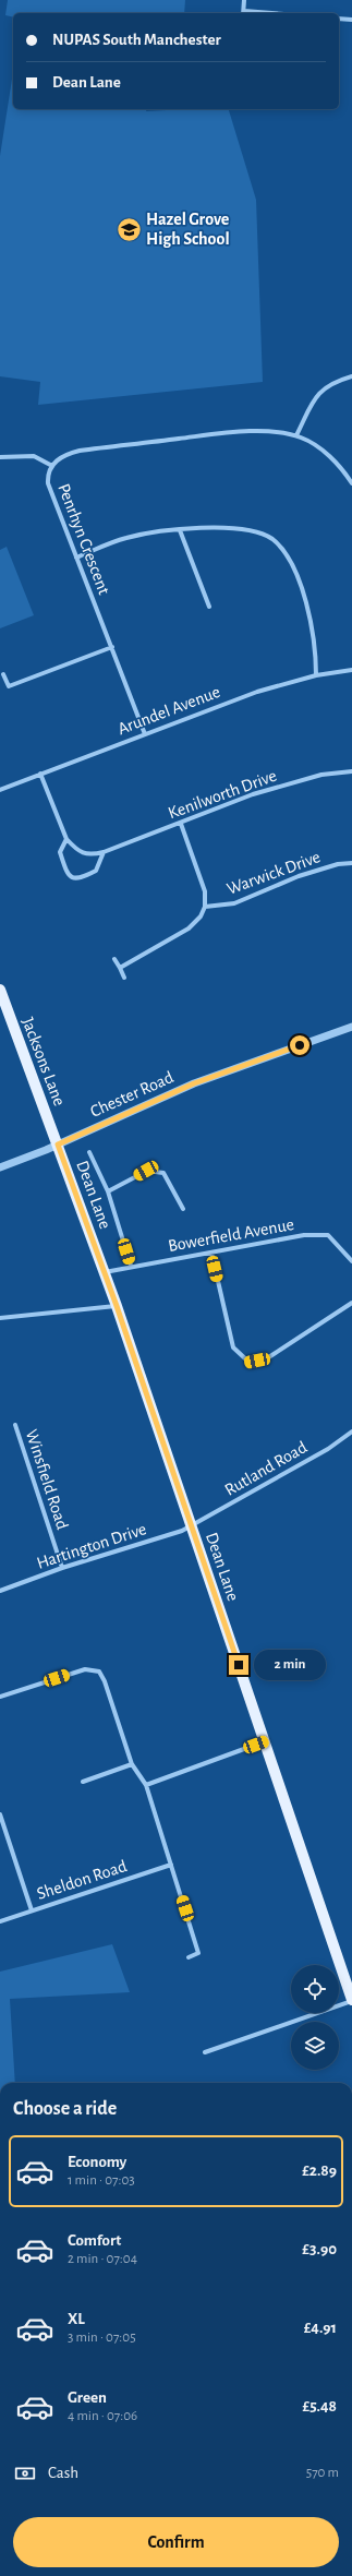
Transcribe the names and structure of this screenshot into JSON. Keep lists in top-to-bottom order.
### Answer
{
  "streets": {
    "main road": ["Jacksons Lane", "Dean Lane"],
    "street": [
      "Penrhyn Crescent",
      "Arundel Avenue",
      "Kenilworth Drive",
      "Warwick Drive",
      "Chester Road",
      "Bowerfield Avenue",
      "Rutland Road",
      "Winsfield Road",
      "Hartington Drive",
      "Sheldon Road"
    ]
  },
  "crossings": [
    ["Penrhyn Crescent", "Arundel Avenue"],
    ["Arundel Avenue", "Kenilworth Drive"],
    ["Jacksons Lane", "Chester Road"],
    ["Jacksons Lane", "Dean Lane"],
    ["Chester Road", "Dean Lane"],
    ["Dean Lane", "Bowerfield Avenue"],
    ["Dean Lane", "Rutland Road"],
    ["Dean Lane", "Hartington Drive"],
    ["Rutland Road", "Hartington Drive"],
    ["Winsfield Road", "Hartington Drive"]
  ],
  "places": {
    "school or university": ["Hazel Grove High School"]
  },
  "page": {
    "banner": ["NUPAS South Manchester", "Dean Lane"],
    "bubble": "2 min",
    "heading": "Choose a ride",
    "list": [
      {
        "name": "Economy",
        "note": "1 min · 07:03",
        "value": "£2.89"
      },
      {
        "name": "Comfort",
        "note": "2 min · 07:04",
        "value": "£3.90"
      },
      {
        "name": "XL",
        "note": "3 min · 07:05",
        "value": "£4.91"
      },
      {
        "name": "Green",
        "note": "4 min · 07:06",
        "value": "£5.48"
      }
    ],
    "pay": ["Cash", "570 m"],
    "buttons": "Confirm"
  }
}
